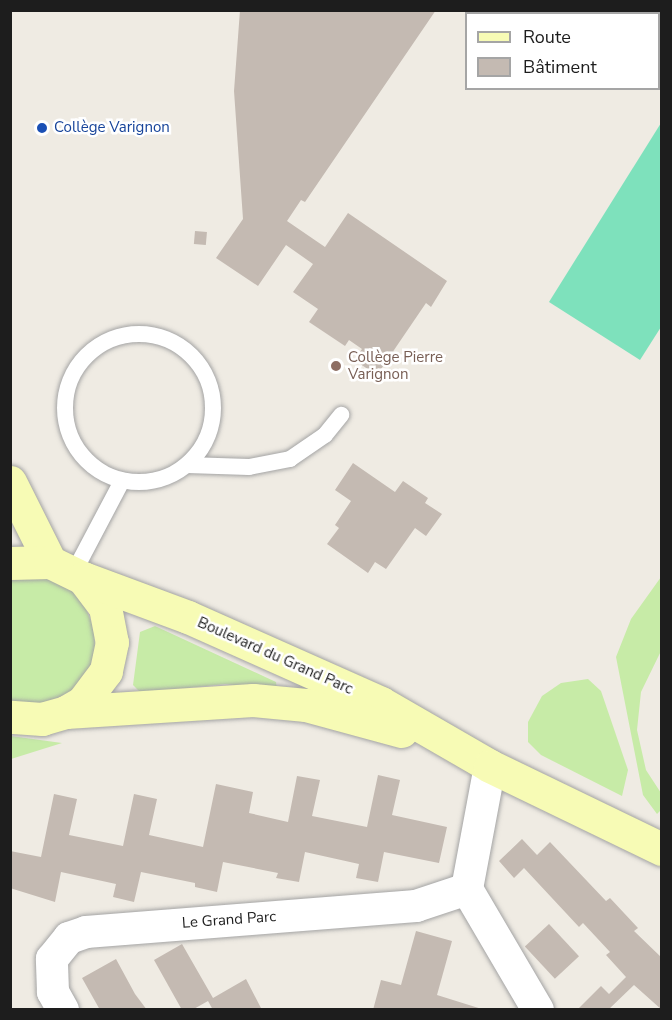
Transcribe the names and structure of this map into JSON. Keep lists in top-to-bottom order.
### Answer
{
  "streets": {
    "street": ["Boulevard du Grand Parc", "Le Grand Parc"]
  },
  "places": ["Collège Varignon", "Collège Pierre Varignon"],
  "legend": ["Route", "Bâtiment"]
}
